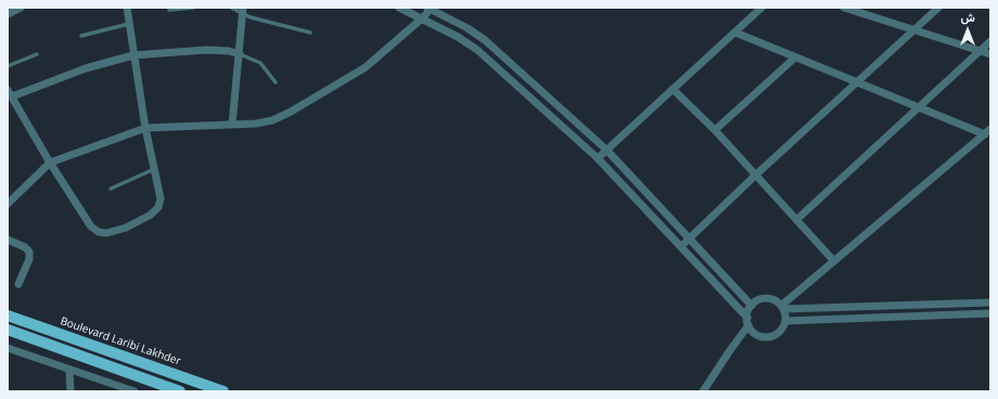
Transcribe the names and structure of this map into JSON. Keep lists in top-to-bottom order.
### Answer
{
  "streets": {
    "main road": ["Boulevard Laribi Lakhder"]
  },
  "north": "top"
}
